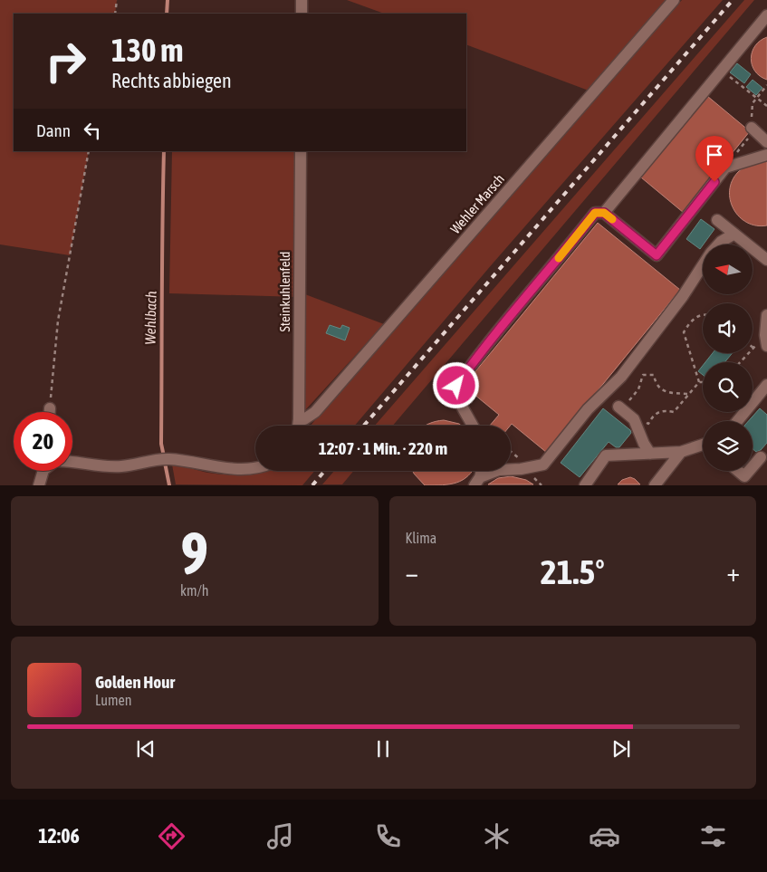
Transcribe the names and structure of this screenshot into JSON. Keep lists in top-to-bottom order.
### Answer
{
  "streets": {
    "street": ["Wehler Marsch", "Steinkuhlenfeld"]
  },
  "crossings": [
    ["Wehler Marsch", "Steinkuhlenfeld"]
  ],
  "water": ["Wehlbach"],
  "north": "left",
  "page": {
    "turn": ["130 m", "Rechts abbiegen"],
    "then": "Dann",
    "limit": "20",
    "trip": "12:07 · 1 Min. · 220 m",
    "tile": [
      ["9", "km/h"],
      "Klima"
    ],
    "heat": ["−", "21.5°", "+"],
    "song": ["Golden Hour", "Lumen"],
    "tabs": "12:06"
  }
}
